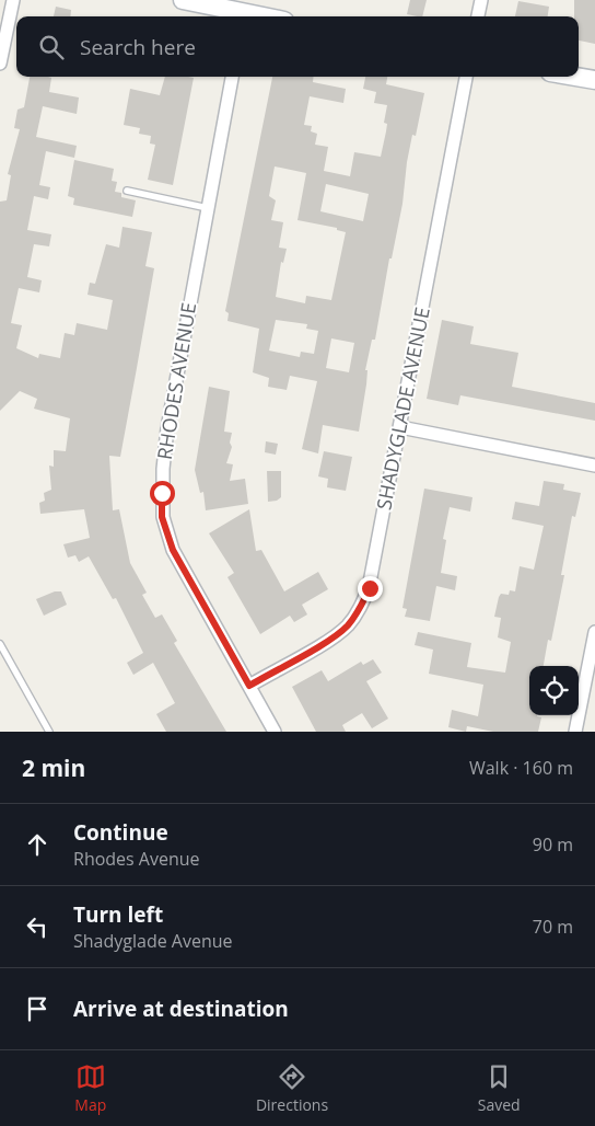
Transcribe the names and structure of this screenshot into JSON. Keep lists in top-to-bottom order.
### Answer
{
  "streets": {
    "street": ["RHODES AVENUE", "SHADYGLADE AVENUE"]
  },
  "crossings": [
    ["RHODES AVENUE", "SHADYGLADE AVENUE"]
  ],
  "page": {
    "search": "Search here",
    "heading": ["2 min", "Walk · 160 m"],
    "list": [
      ["Continue", "Rhodes Avenue", "90 m"],
      ["Turn left", "Shadyglade Avenue", "70 m"],
      "Arrive at destination"
    ],
    "nav": ["Map", "Directions", "Saved"]
  }
}
